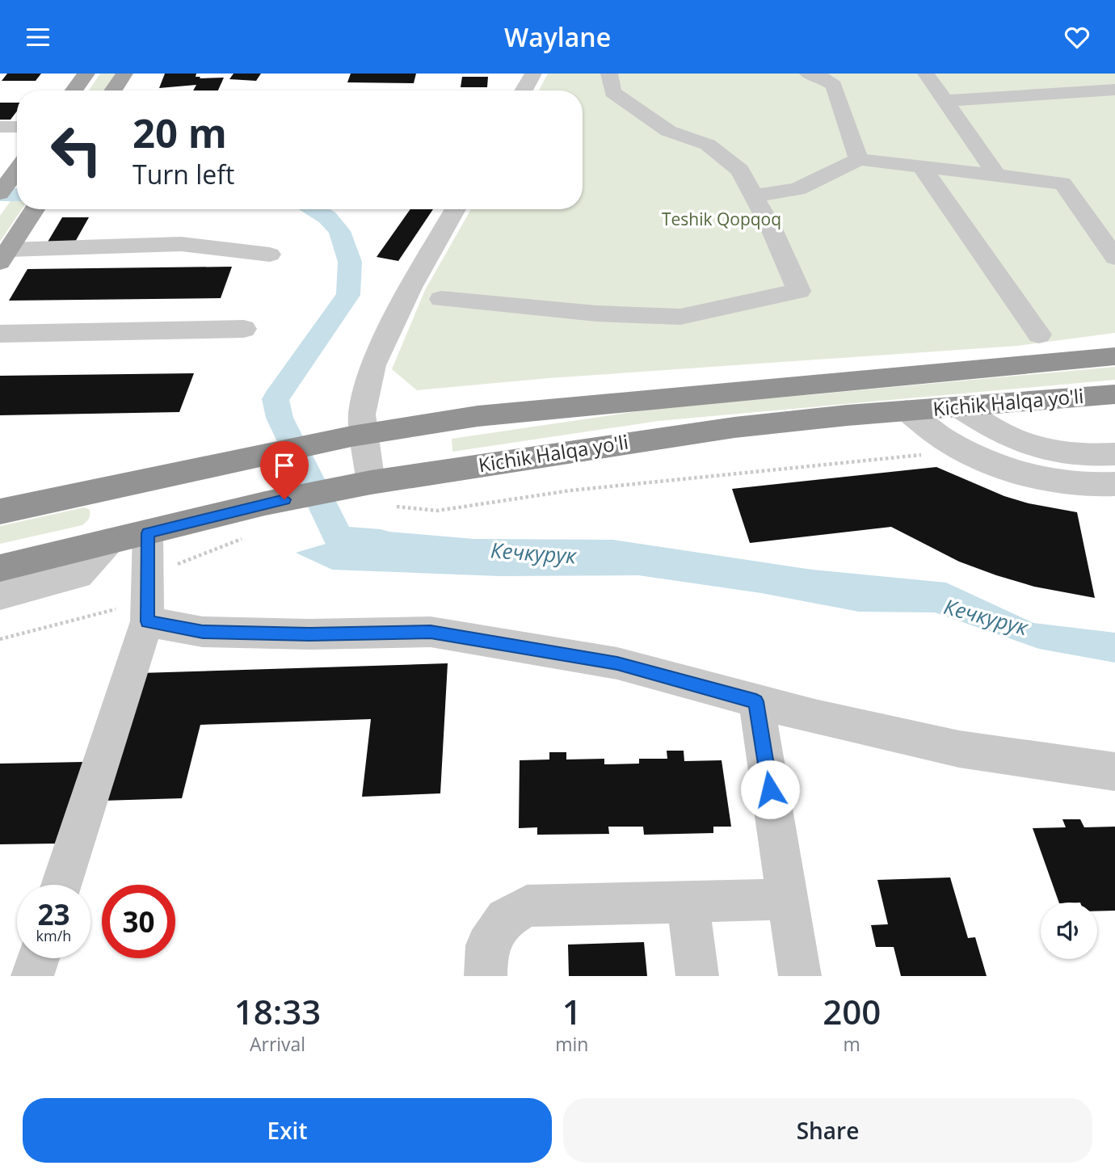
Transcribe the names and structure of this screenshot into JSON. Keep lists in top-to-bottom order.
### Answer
{
  "streets": {
    "highway": ["Kichik Halqa yo'li"]
  },
  "water": ["Кечкурук"],
  "parks": ["Teshik Qopqoq"],
  "page": {
    "header": "Waylane",
    "turn": ["20 m", "Turn left"],
    "speed": "23 km/h",
    "limit": "30",
    "eta": [
      "18:33",
      "Arrival",
      "1",
      "min",
      "200",
      "m"
    ],
    "buttons": ["Exit", "Share"]
  }
}
